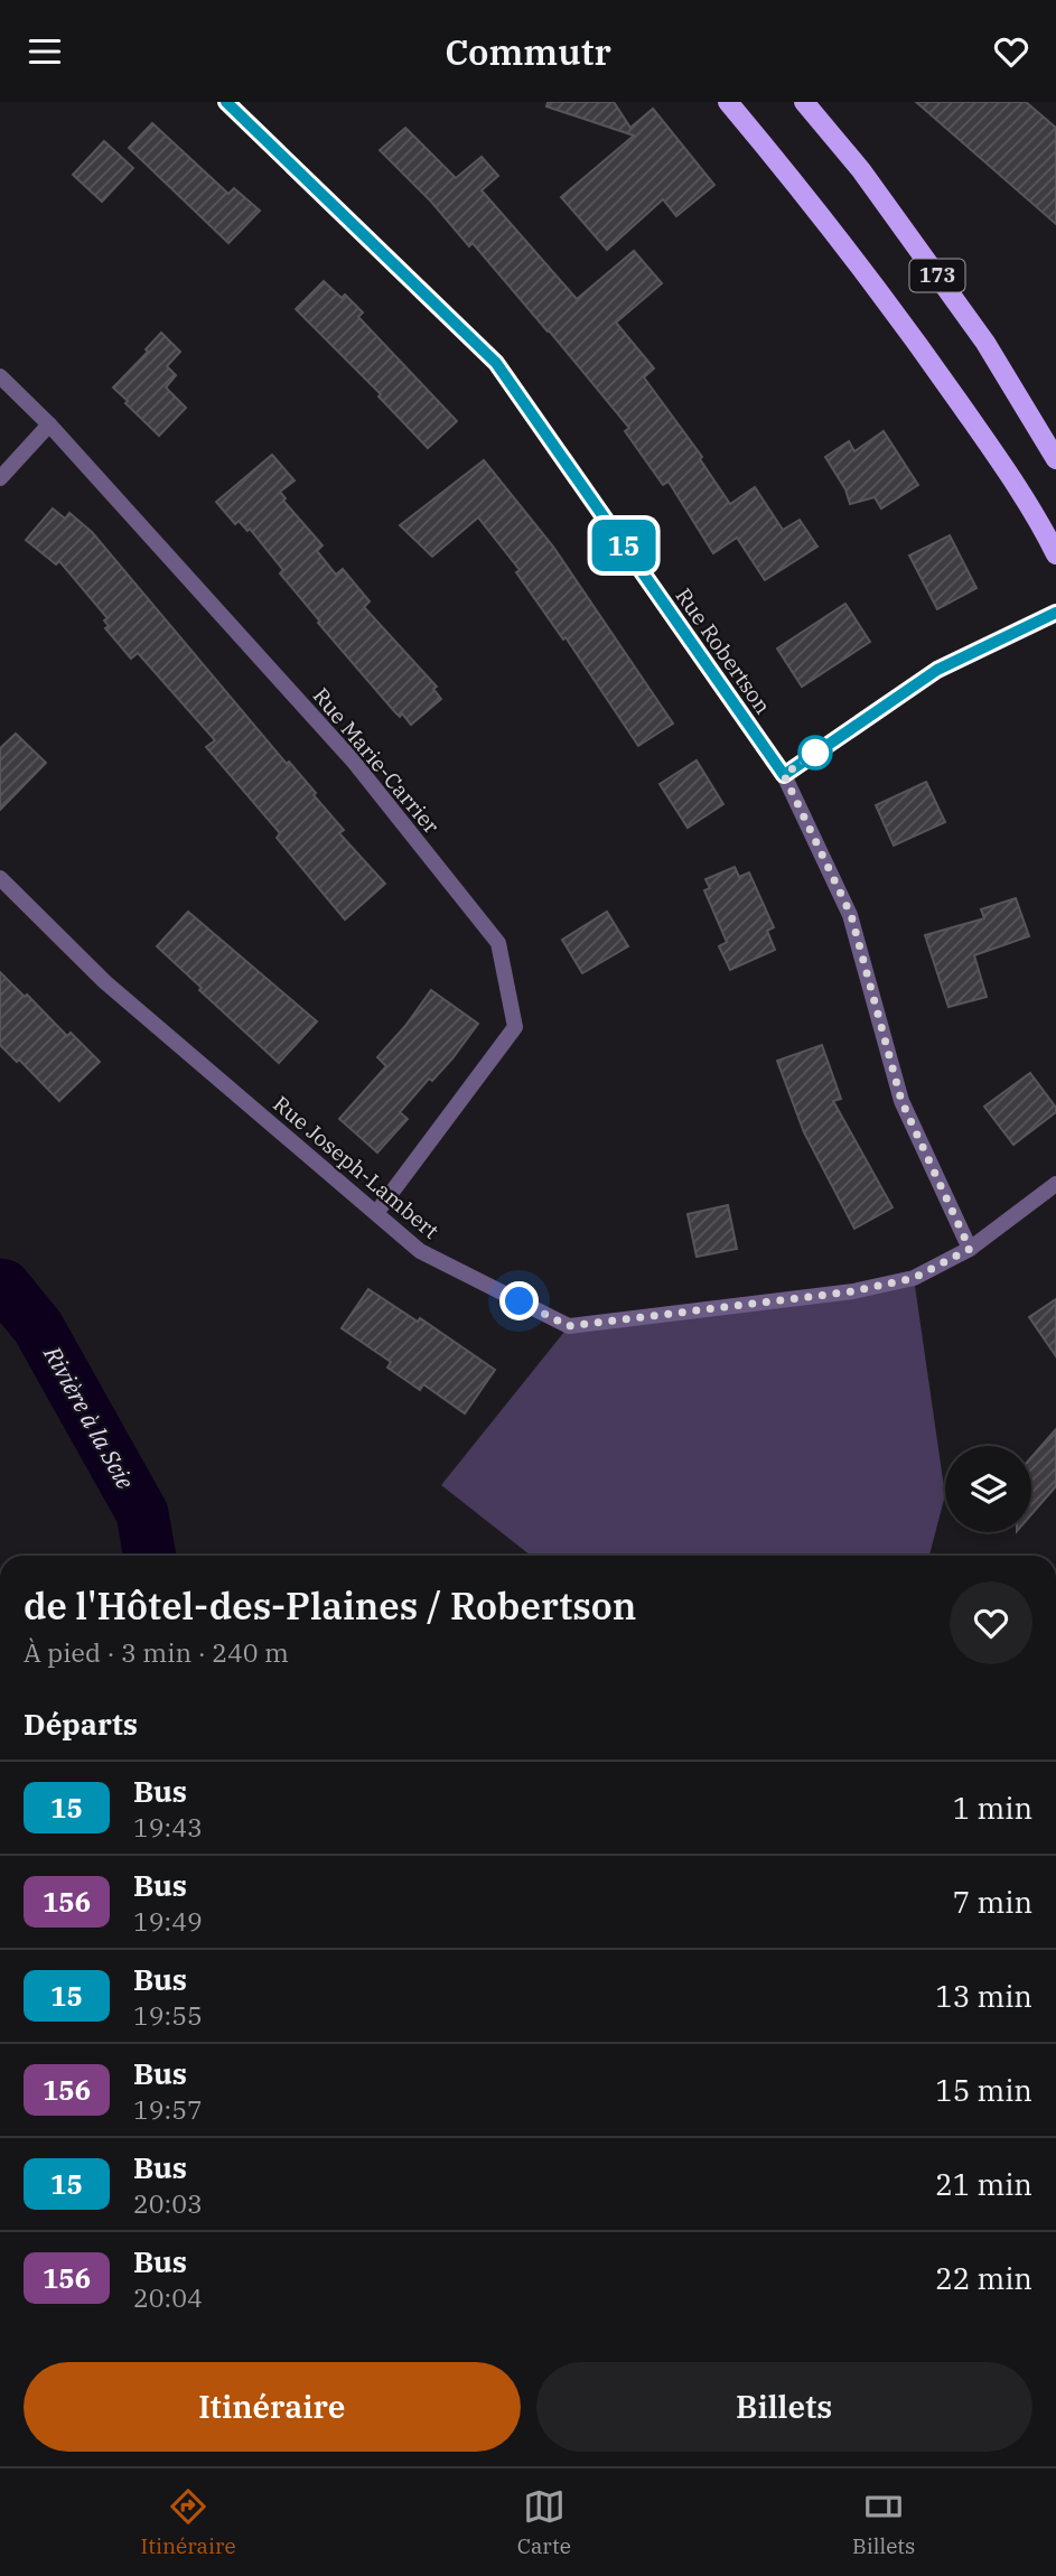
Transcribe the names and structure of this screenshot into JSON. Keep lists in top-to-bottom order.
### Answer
{
  "streets": {
    "main road": ["173"],
    "street": ["Rue Robertson", "Rue Marie-Carrier", "Rue Joseph-Lambert"]
  },
  "crossings": [
    ["Rue Robertson", "Rue Joseph-Lambert"],
    ["Rue Marie-Carrier", "Rue Joseph-Lambert"]
  ],
  "water": ["Rivière à la Scie"],
  "lines": ["bus line 15"],
  "page": {
    "header": "Commutr",
    "on_map": "15",
    "heading": [
      ["de l'Hôtel-des-Plaines / Robertson", "À pied · 3 min · 240 m"],
      "Départs"
    ],
    "list": [
      {
        "mark": "15",
        "name": "Bus",
        "note": "19:43",
        "value": "1 min"
      },
      {
        "mark": "156",
        "name": "Bus",
        "note": "19:49",
        "value": "7 min"
      },
      {
        "mark": "15",
        "name": "Bus",
        "note": "19:55",
        "value": "13 min"
      },
      {
        "mark": "156",
        "name": "Bus",
        "note": "19:57",
        "value": "15 min"
      },
      {
        "mark": "15",
        "name": "Bus",
        "note": "20:03",
        "value": "21 min"
      },
      {
        "mark": "156",
        "name": "Bus",
        "note": "20:04",
        "value": "22 min"
      }
    ],
    "buttons": ["Itinéraire", "Billets"],
    "tabs": ["Itinéraire", "Carte", "Billets"]
  }
}
